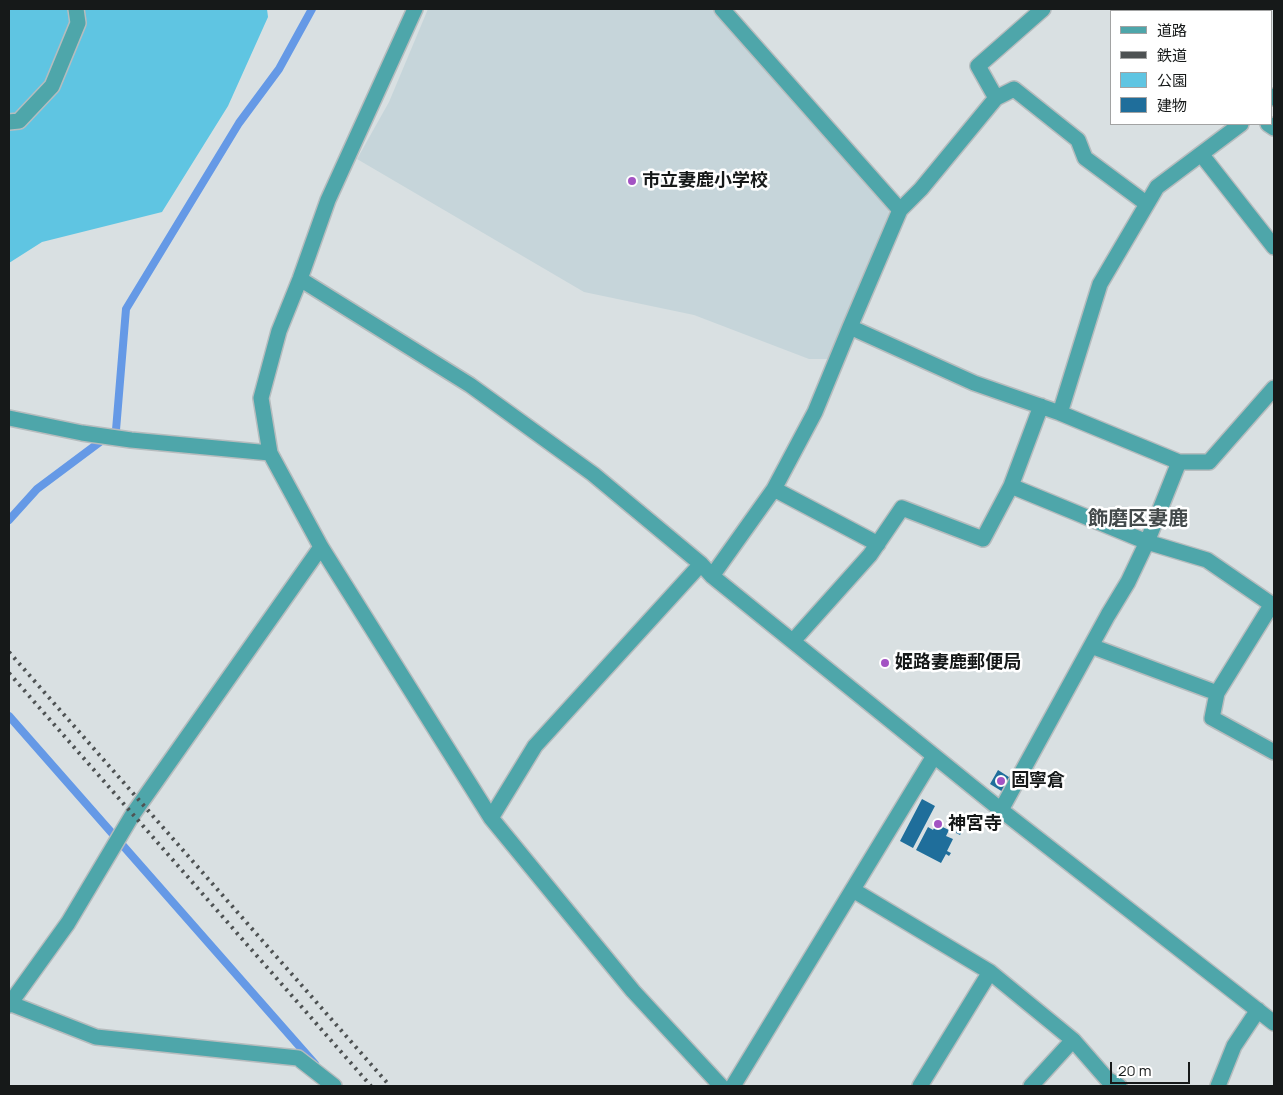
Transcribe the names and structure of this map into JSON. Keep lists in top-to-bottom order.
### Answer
{
  "districts": ["飾磨区妻鹿"],
  "places": [
    "市立妻鹿小学校",
    "姫路妻鹿郵便局",
    "固寧倉",
    "神宮寺"
  ],
  "legend": [
    "道路",
    "鉄道",
    "公園",
    "建物"
  ],
  "scale_bar": "20 m"
}
